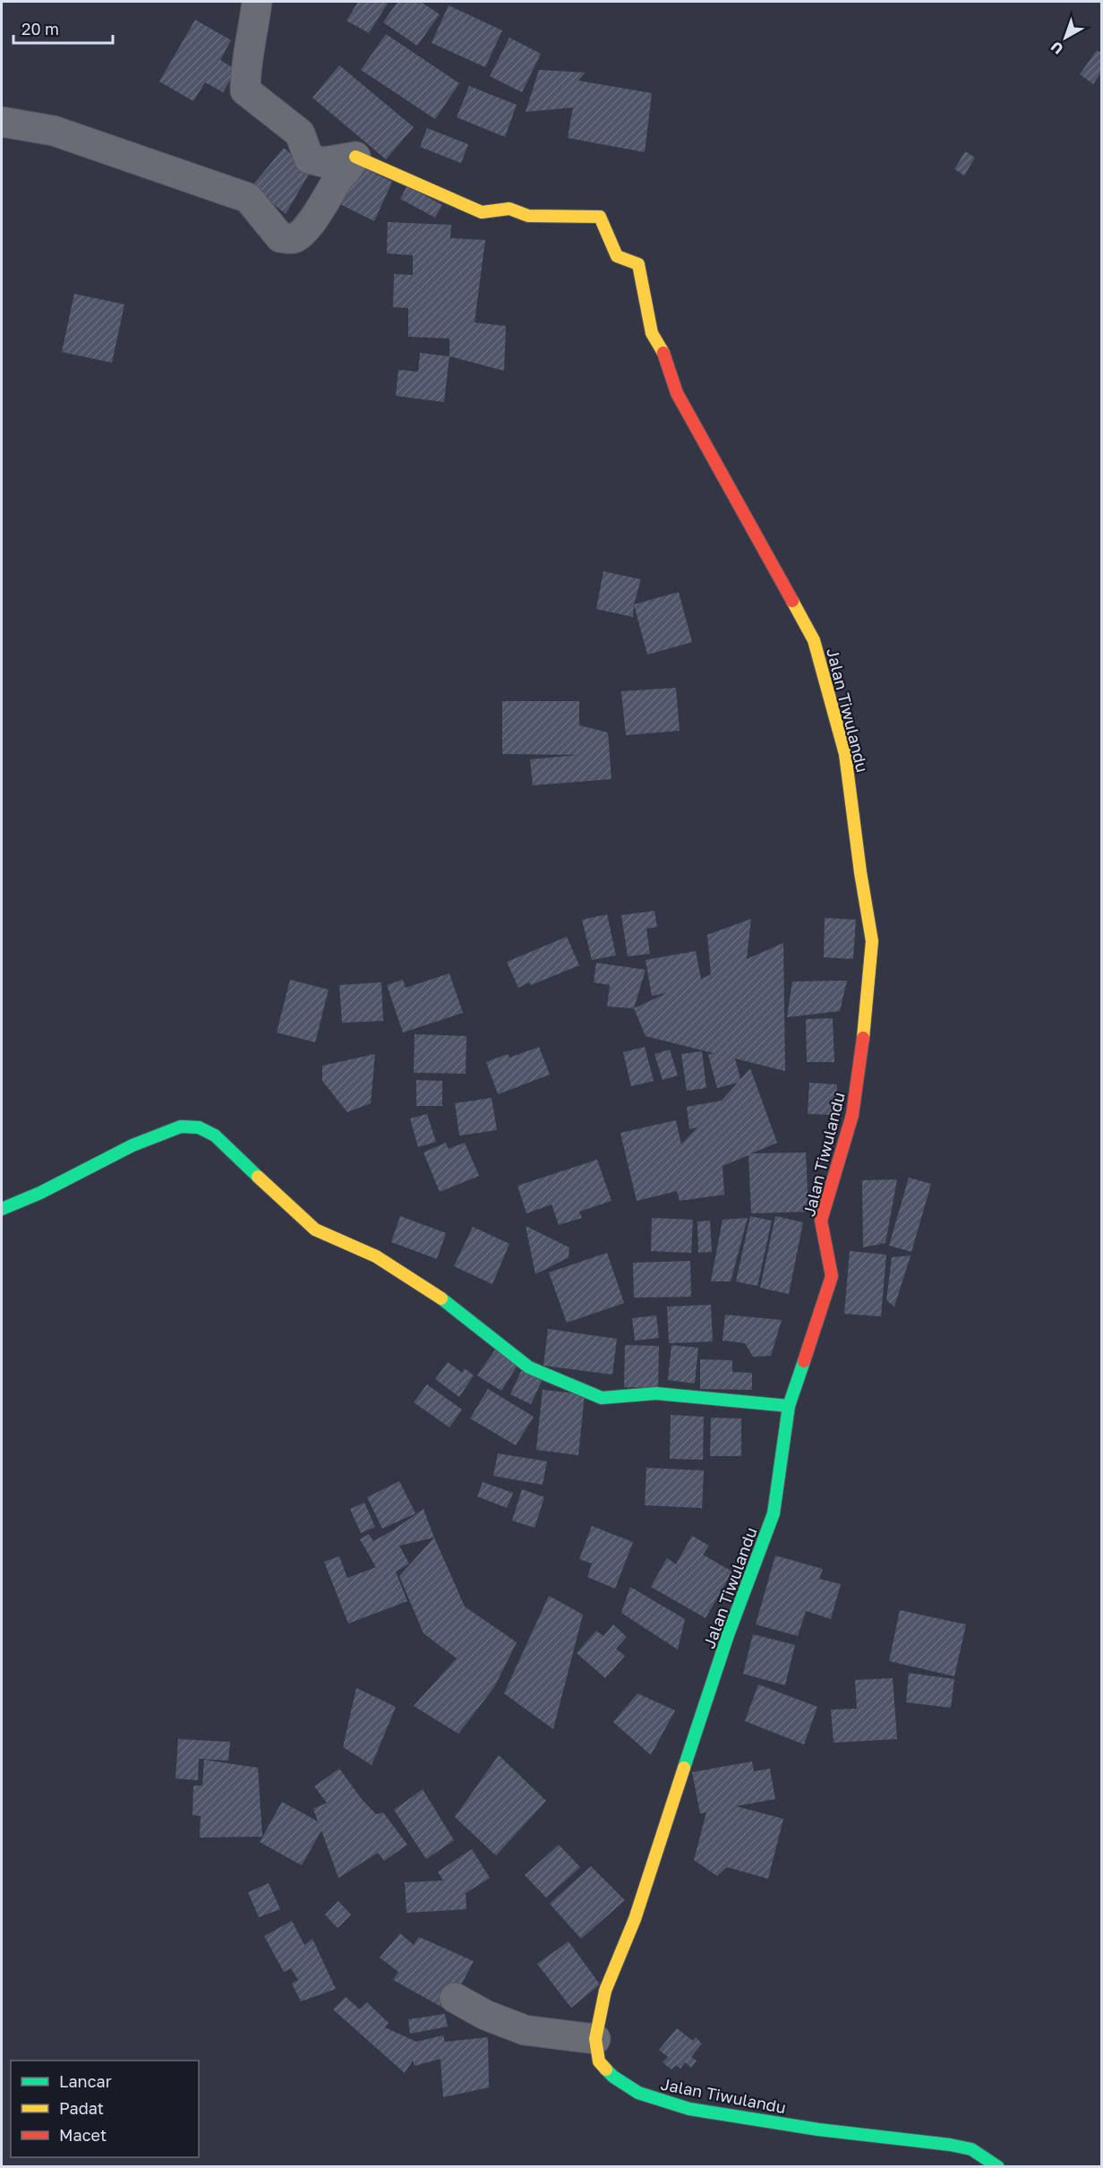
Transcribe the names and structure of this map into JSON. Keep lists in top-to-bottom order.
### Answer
{
  "streets": {
    "street": ["Jalan Tiwulandu"]
  },
  "legend": ["Lancar", "Padat", "Macet"],
  "scale_bar": "20 m",
  "north": "bottom left"
}
